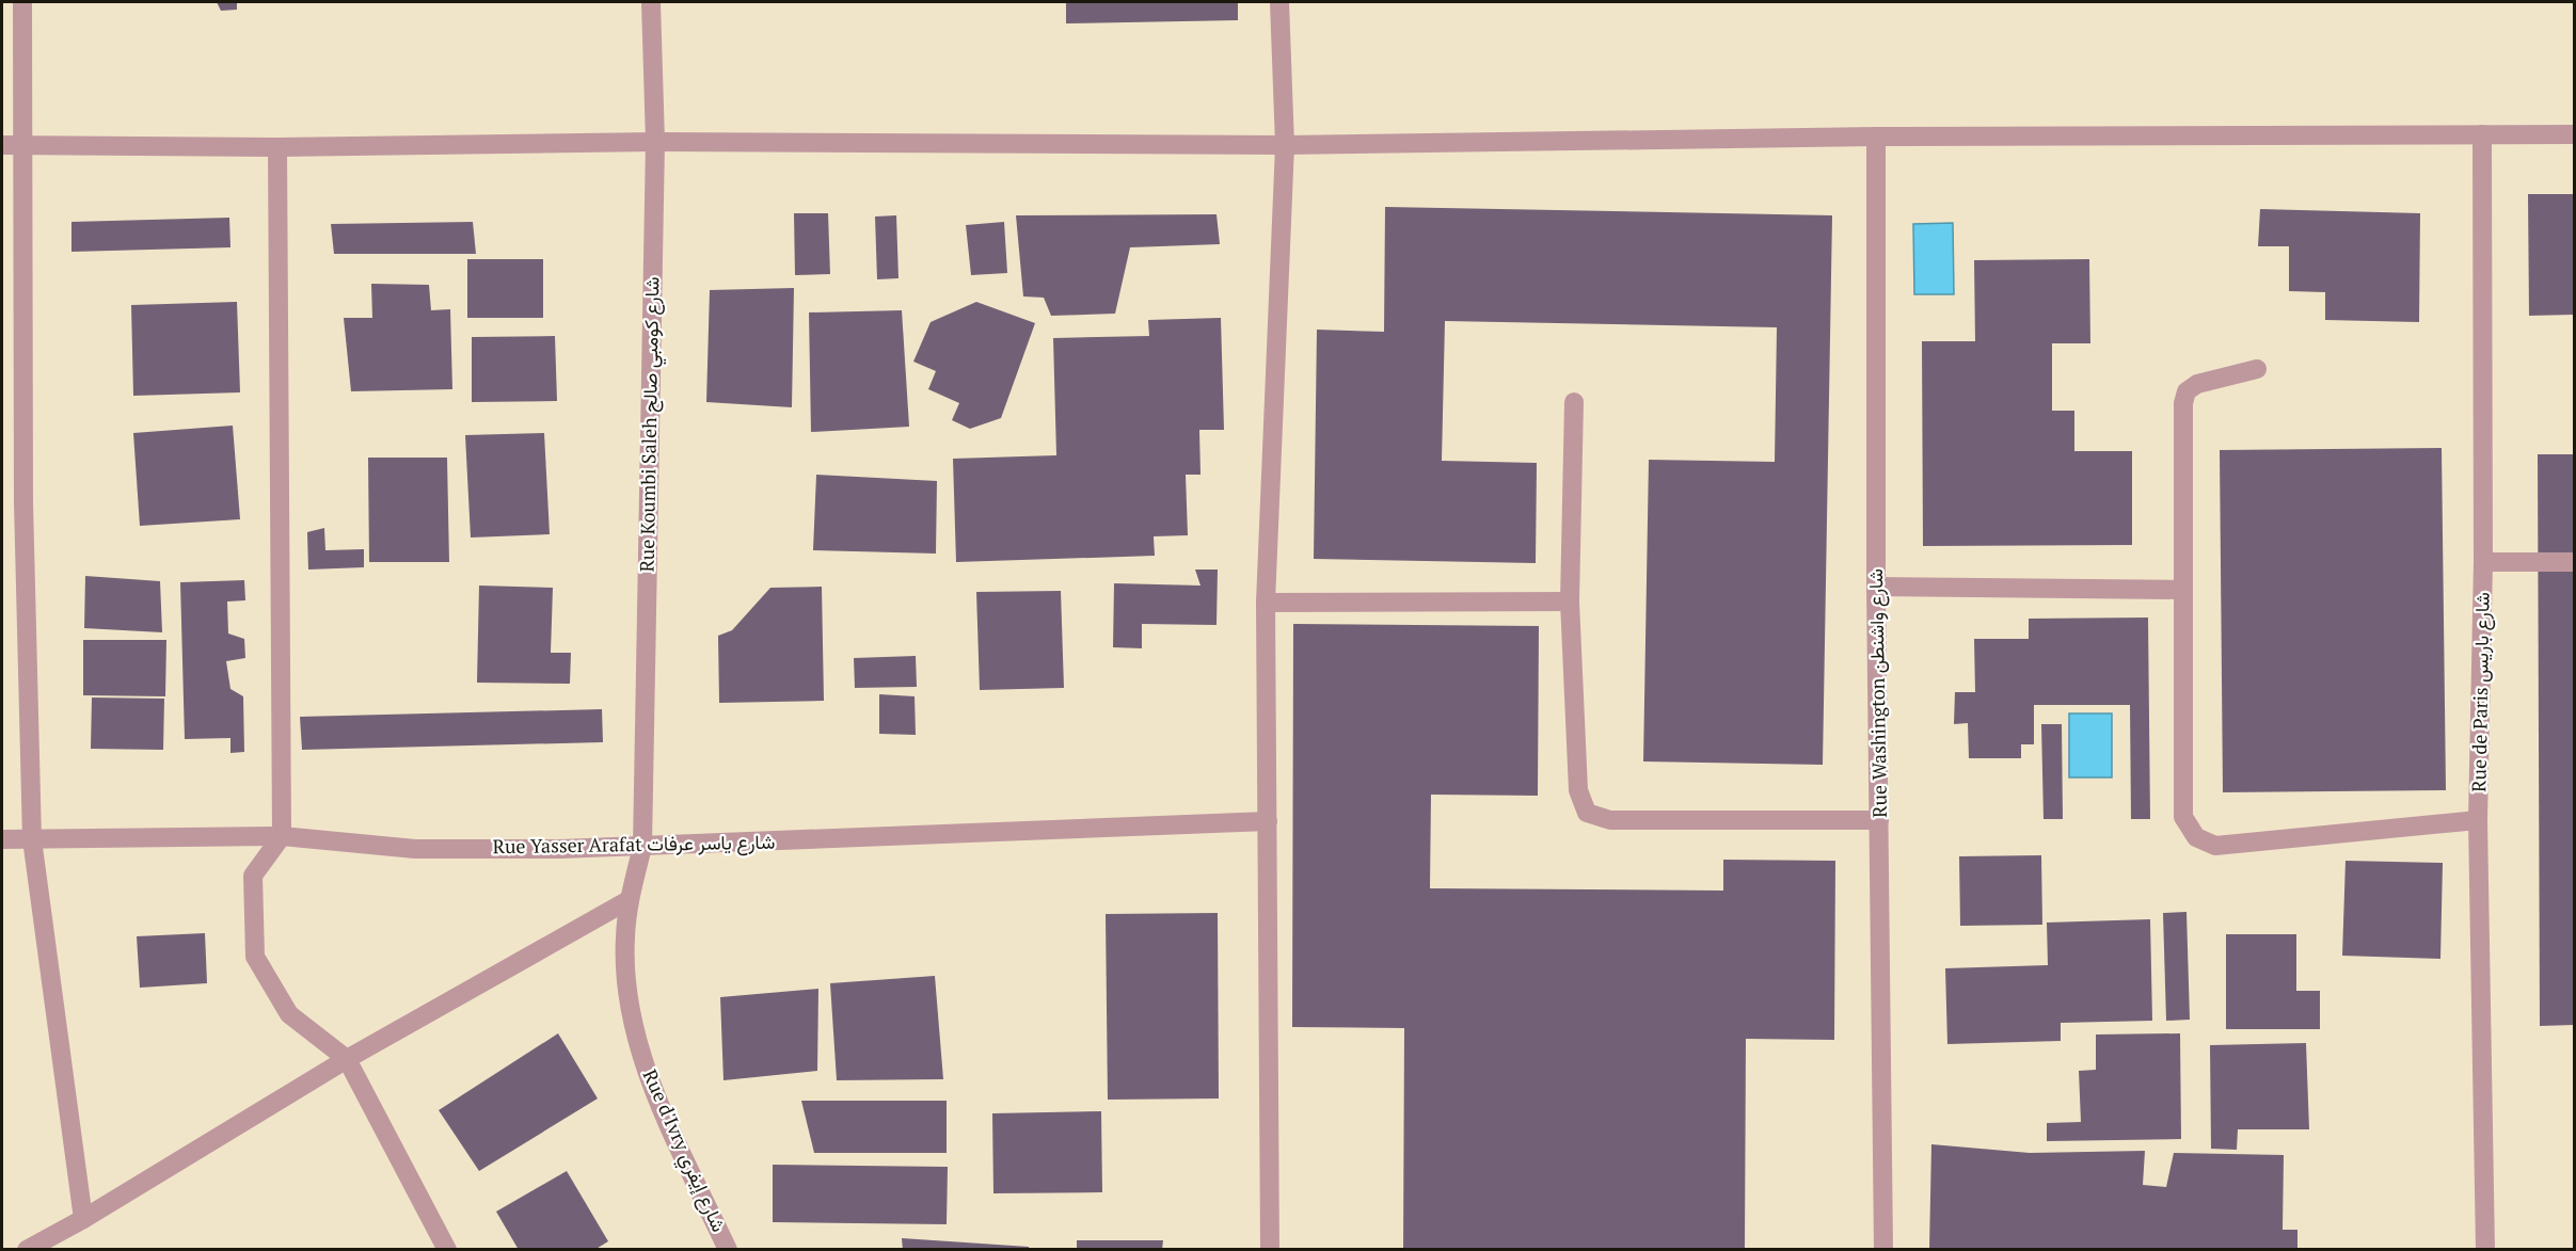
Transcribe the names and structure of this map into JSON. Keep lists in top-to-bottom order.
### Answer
{
  "streets": {
    "street": [
      "Rue Koumbi Saleh شارع كومبي صالح",
      "Rue de Paris شارع باريس",
      "Rue Washington شارع واشنطن",
      "Rue Yasser Arafat شارع ياسر عرفات",
      "Rue d'Ivry شارع إيفري"
    ]
  },
  "crossings": [
    ["Rue Koumbi Saleh شارع كومبي صالح", "Rue Yasser Arafat شارع ياسر عرفات"],
    ["Rue Koumbi Saleh شارع كومبي صالح", "Rue d'Ivry شارع إيفري"]
  ]
}
